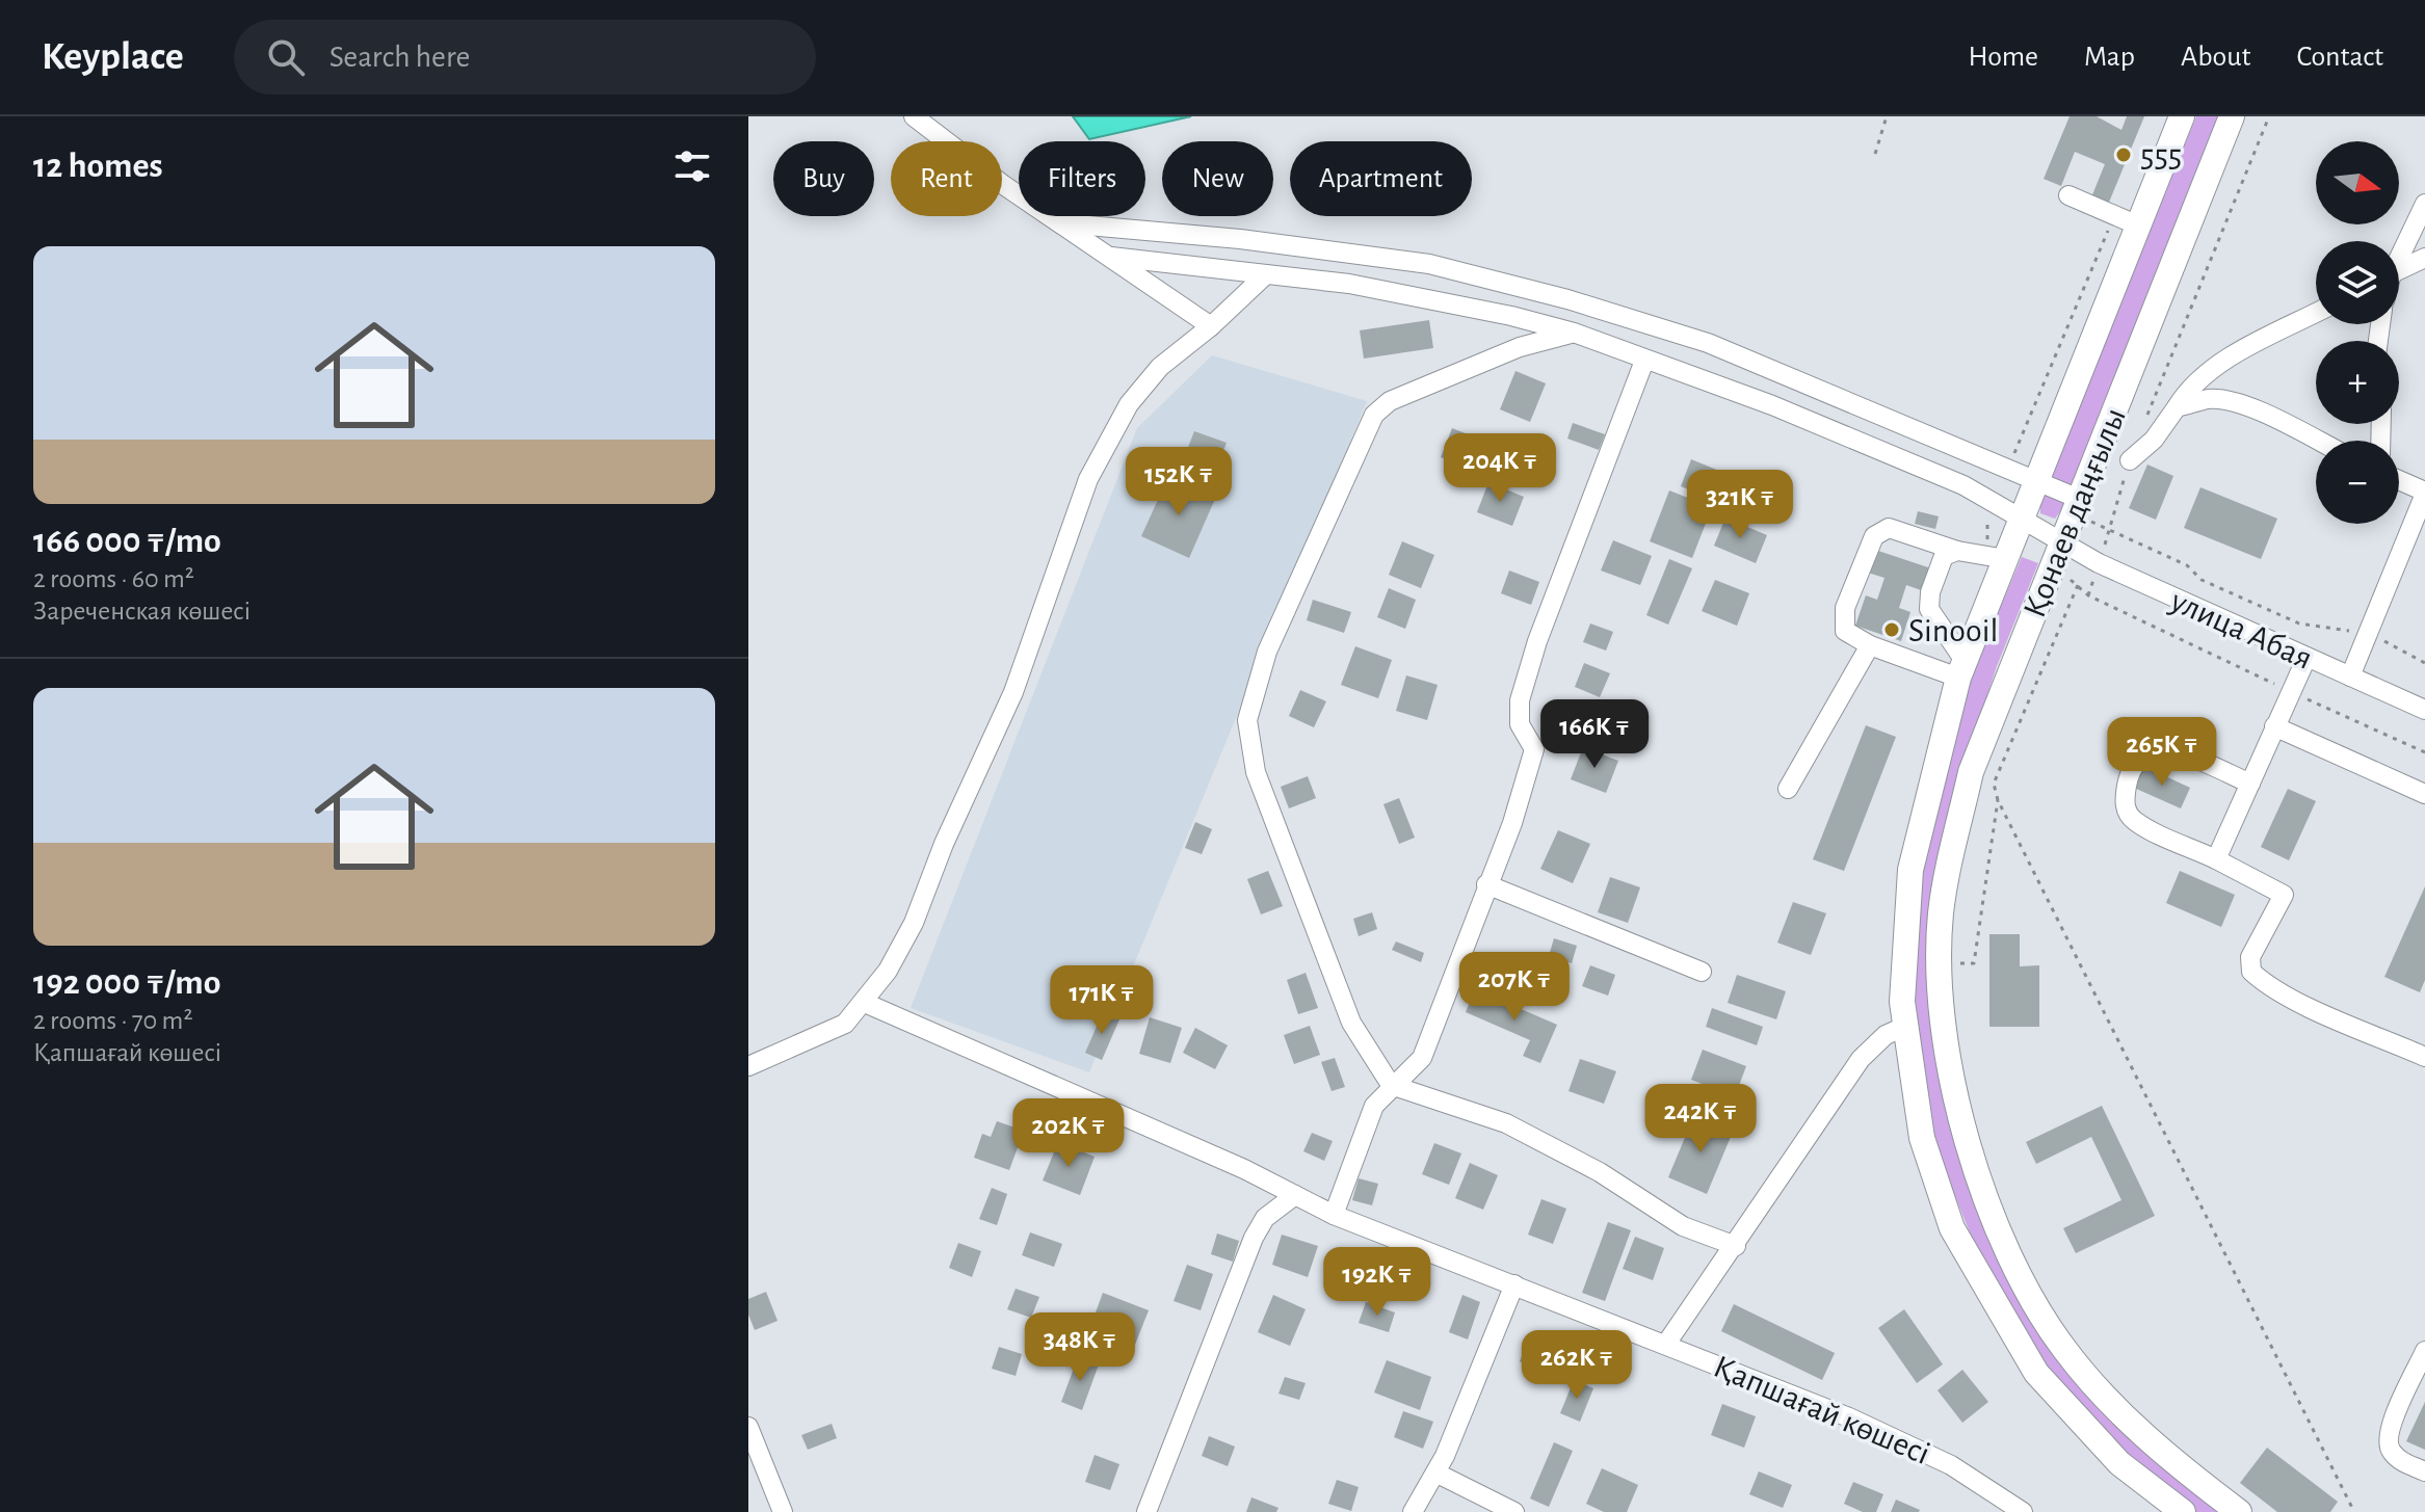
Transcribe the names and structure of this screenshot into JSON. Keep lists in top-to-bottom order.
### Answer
{
  "streets": {
    "main road": ["Қонаев даңғылы"],
    "street": ["улица Абая", "Қапшағай көшесі"]
  },
  "crossings": [
    ["Қонаев даңғылы", "улица Абая"]
  ],
  "places": ["555", "Sinooil"],
  "north": "right",
  "page": {
    "header": "Keyplace",
    "search": "Search here",
    "nav": [
      "Home",
      "Map",
      "About",
      "Contact"
    ],
    "heading": "12 homes",
    "map_buttons": ["+", "−"],
    "chip": [
      "Buy",
      "Rent",
      "Filters",
      "New",
      "Apartment"
    ],
    "list": [
      {
        "name": "166 000 ₸/mo",
        "note": "2 rooms · 60 m² · Зареченская көшесі"
      },
      {
        "name": "192 000 ₸/mo",
        "note": "2 rooms · 70 m² · Қапшағай көшесі"
      }
    ],
    "price": [
      "204K ₸",
      "152K ₸",
      "321K ₸",
      "166K ₸",
      "265K ₸",
      "207K ₸",
      "171K ₸",
      "242K ₸",
      "202K ₸",
      "192K ₸",
      "348K ₸",
      "262K ₸"
    ]
  }
}
